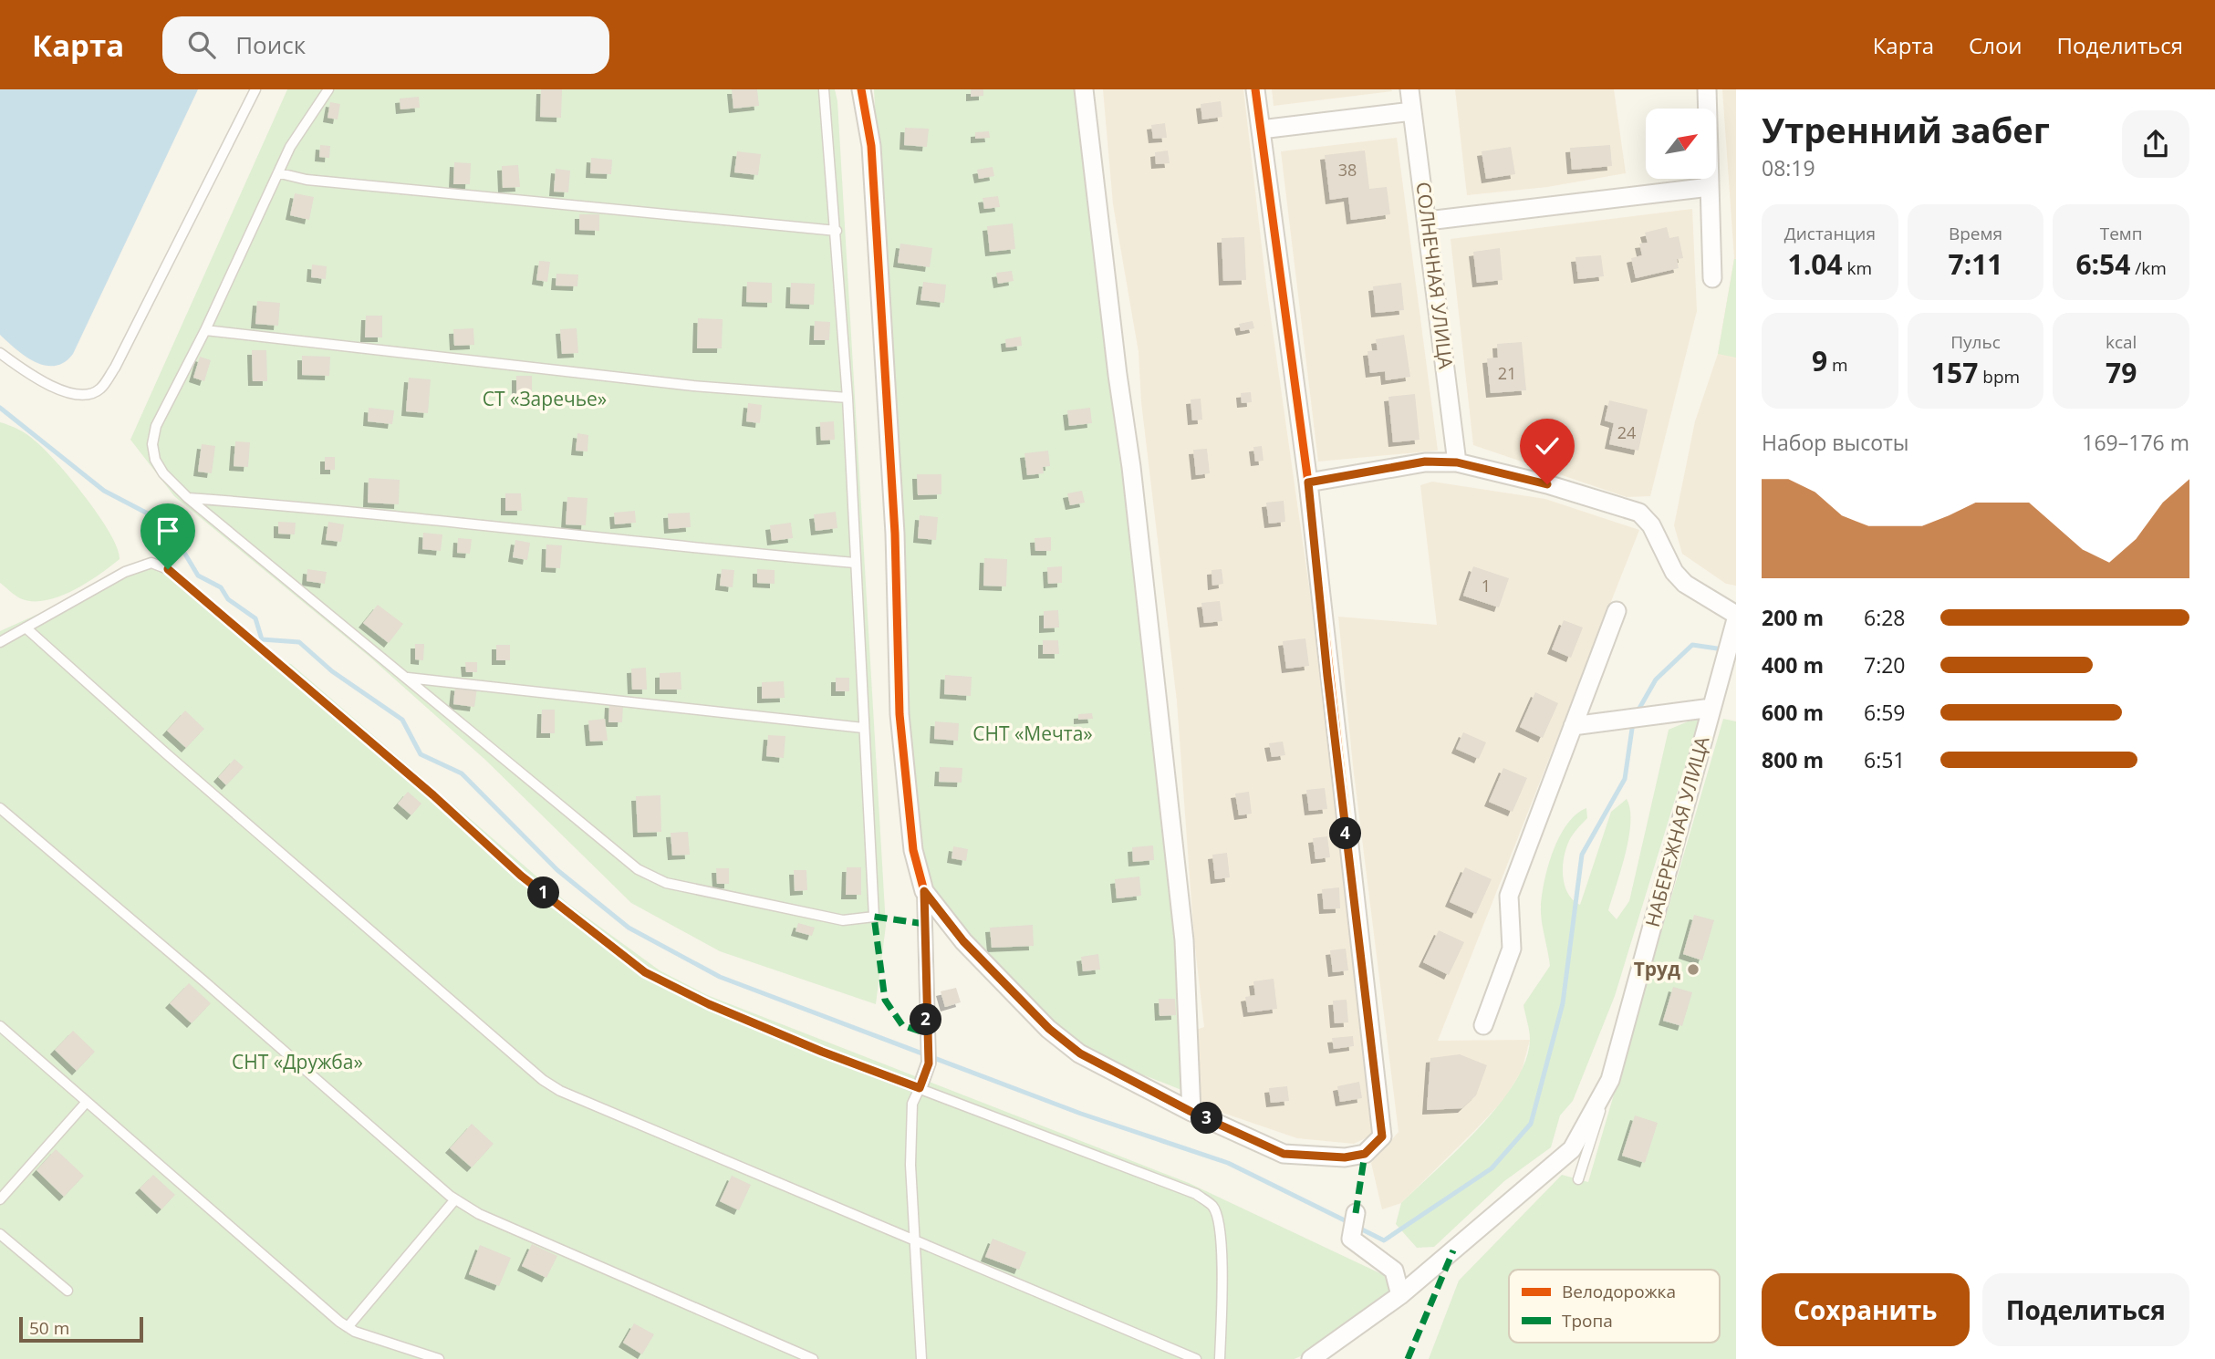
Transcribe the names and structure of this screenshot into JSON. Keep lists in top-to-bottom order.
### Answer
{
  "streets": {
    "street": ["СОЛНЕЧНАЯ УЛИЦА", "НАБЕРЕЖНАЯ УЛИЦА"]
  },
  "parks": ["СТ «Заречье»", "СНТ «Мечта»", "СНТ «Дружба»"],
  "places": ["Труд"],
  "house_numbers": [
    "38",
    "21",
    "24",
    "1"
  ],
  "legend": ["Велодорожка", "Тропа"],
  "scale_bar": "50 m",
  "north": "top right",
  "page": {
    "header": "Карта",
    "search": "Поиск",
    "nav": ["Карта", "Слои", "Поделиться"],
    "heading": ["Утренний забег", "08:19"],
    "stats": [
      ["Дистанция", "1.04 km"],
      ["Время", "7:11"],
      ["Темп", "6:54 /km"],
      ["9 m"],
      ["Пульс", "157 bpm"],
      ["kcal", "79"]
    ],
    "chart": ["Набор высоты", "169–176 m"],
    "list": [
      {
        "name": "200 m",
        "note": "6:28"
      },
      {
        "name": "400 m",
        "note": "7:20"
      },
      {
        "name": "600 m",
        "note": "6:59"
      },
      {
        "name": "800 m",
        "note": "6:51"
      }
    ],
    "pins": [
      "4",
      "1",
      "2",
      "3"
    ],
    "buttons": ["Сохранить", "Поделиться"],
    "scale": "50 m"
  }
}
